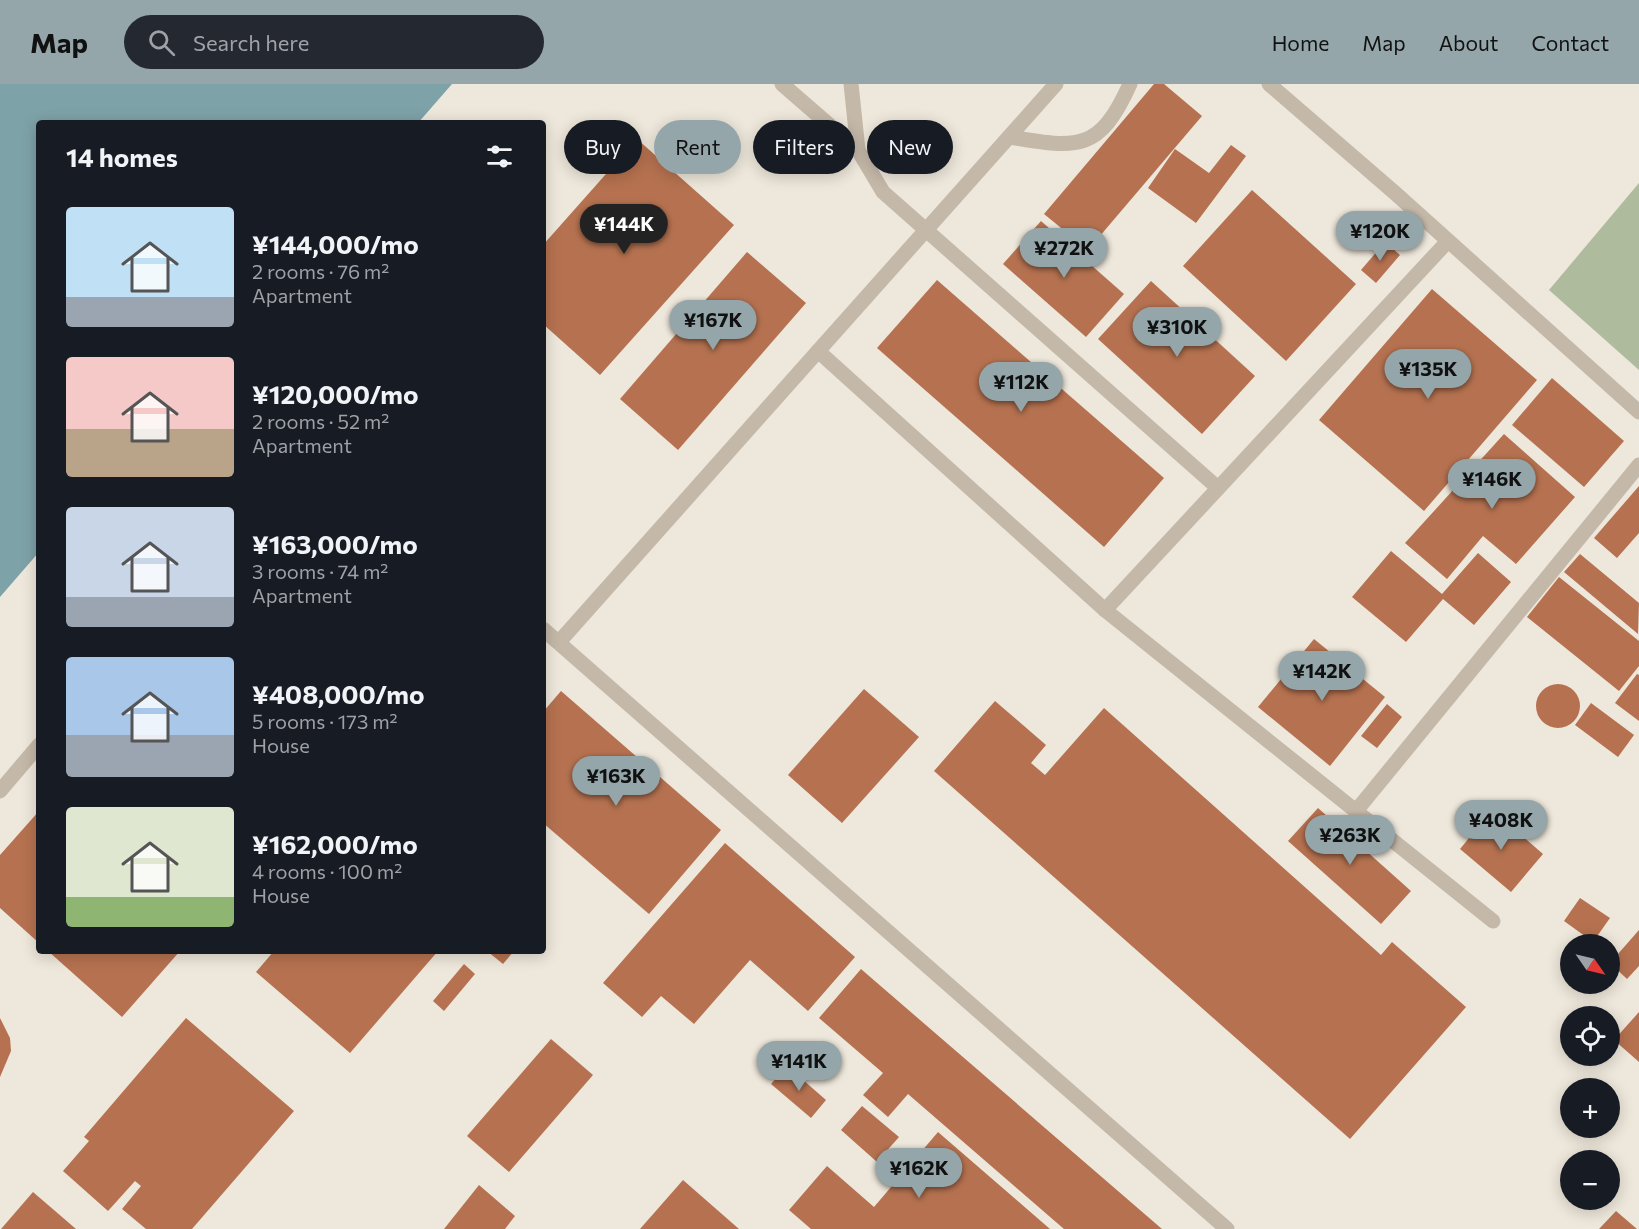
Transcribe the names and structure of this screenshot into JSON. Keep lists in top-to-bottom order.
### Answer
{
  "north": "bottom right",
  "page": {
    "header": "Map",
    "search": "Search here",
    "nav": [
      "Home",
      "Map",
      "About",
      "Contact"
    ],
    "chip": [
      "Buy",
      "Rent",
      "Filters",
      "New"
    ],
    "heading": "14 homes",
    "list": [
      {
        "name": "¥144,000/mo",
        "note": "2 rooms · 76 m² · Apartment"
      },
      {
        "name": "¥120,000/mo",
        "note": "2 rooms · 52 m² · Apartment"
      },
      {
        "name": "¥163,000/mo",
        "note": "3 rooms · 74 m² · Apartment"
      },
      {
        "name": "¥408,000/mo",
        "note": "5 rooms · 173 m² · House"
      },
      {
        "name": "¥162,000/mo",
        "note": "4 rooms · 100 m² · House"
      }
    ],
    "price": [
      "¥144K",
      "¥120K",
      "¥272K",
      "¥167K",
      "¥310K",
      "¥135K",
      "¥112K",
      "¥146K",
      "¥142K",
      "¥163K",
      "¥408K",
      "¥263K",
      "¥141K",
      "¥162K"
    ],
    "map_buttons": ["+", "−"]
  }
}
